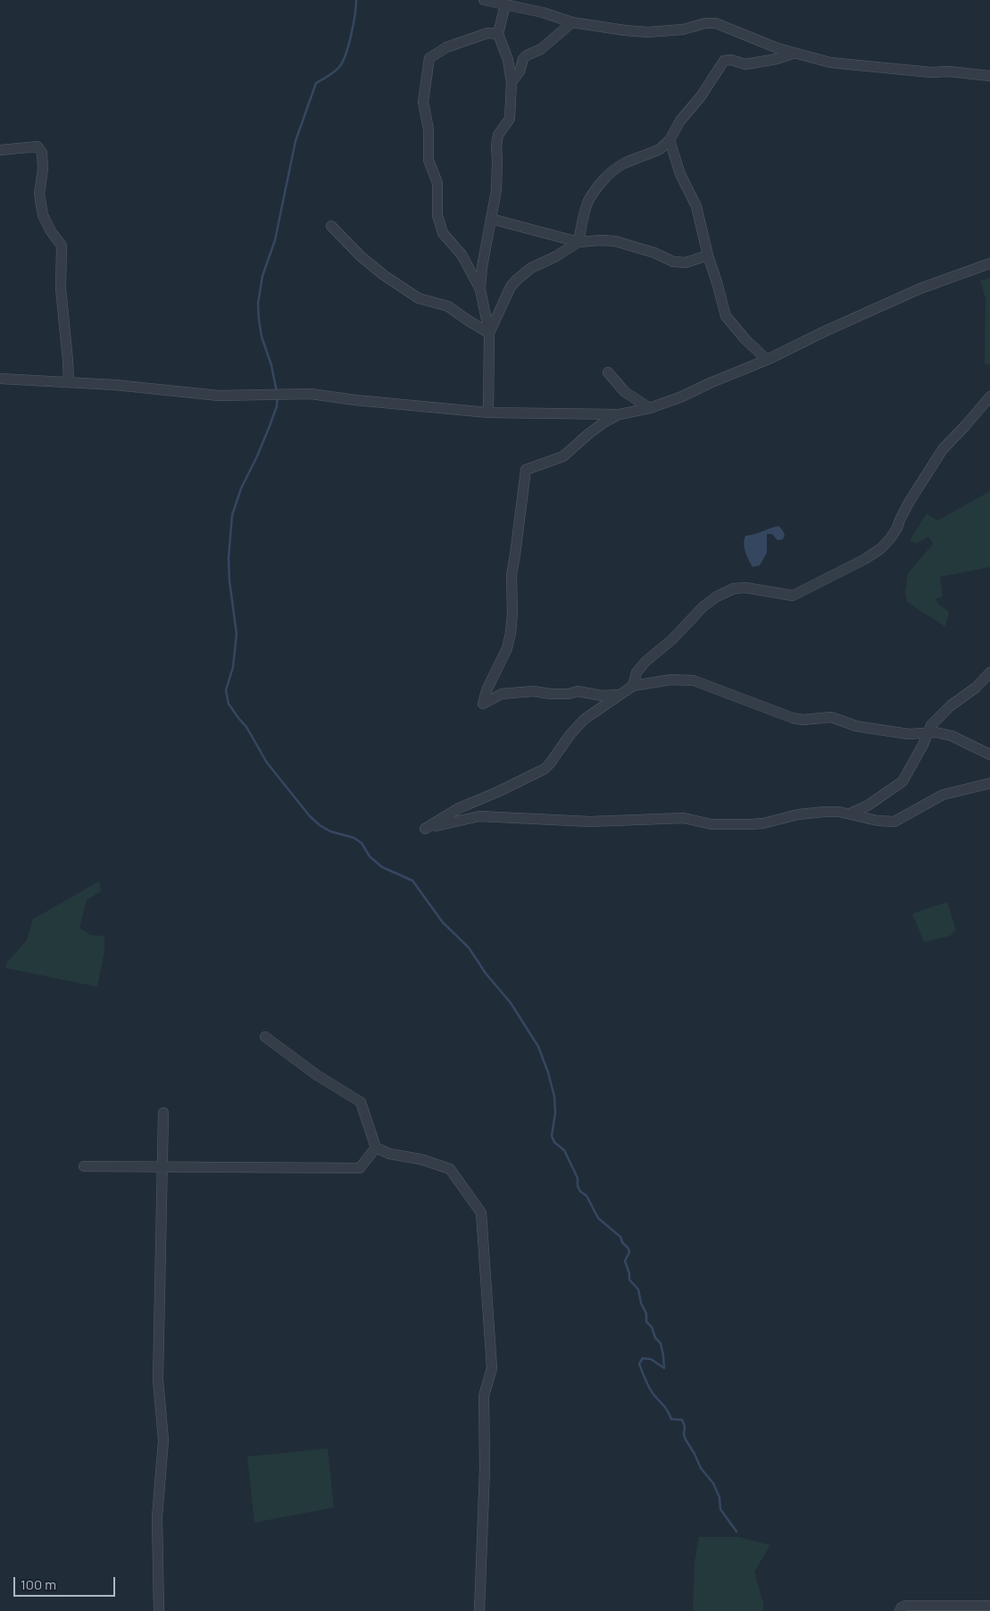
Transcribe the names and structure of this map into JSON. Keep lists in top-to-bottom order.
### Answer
{
  "scale_bar": "100 m"
}
